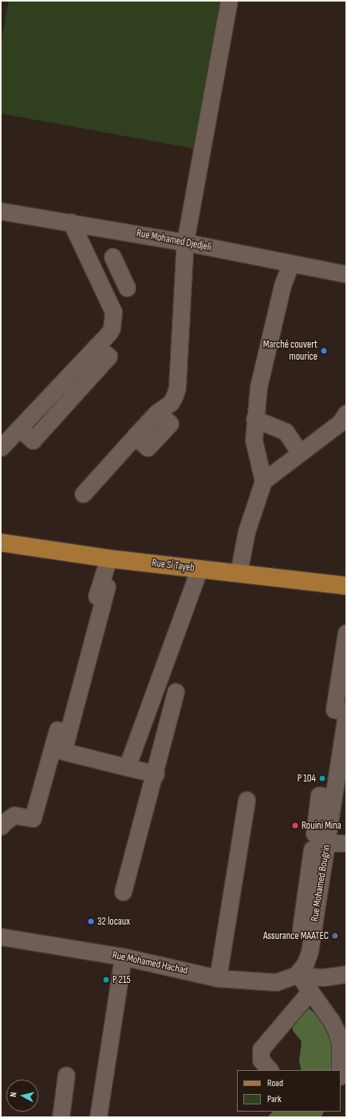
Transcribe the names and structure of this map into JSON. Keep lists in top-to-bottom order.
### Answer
{
  "streets": {
    "main road": ["Rue Si Tayeb"],
    "street": ["Rue Mohamed Djedjeli", "Rue Mohamed Bougrin", "Rue Mohamed Hachad"]
  },
  "crossings": [
    ["Rue Mohamed Bougrin", "Rue Mohamed Hachad"]
  ],
  "places": [
    "Marché couvert mourice",
    "P 104",
    "Rouini Mina",
    "32 locaux",
    "Assurance MAATEC",
    "P 215"
  ],
  "legend": ["Road", "Park"],
  "north": "left"
}
